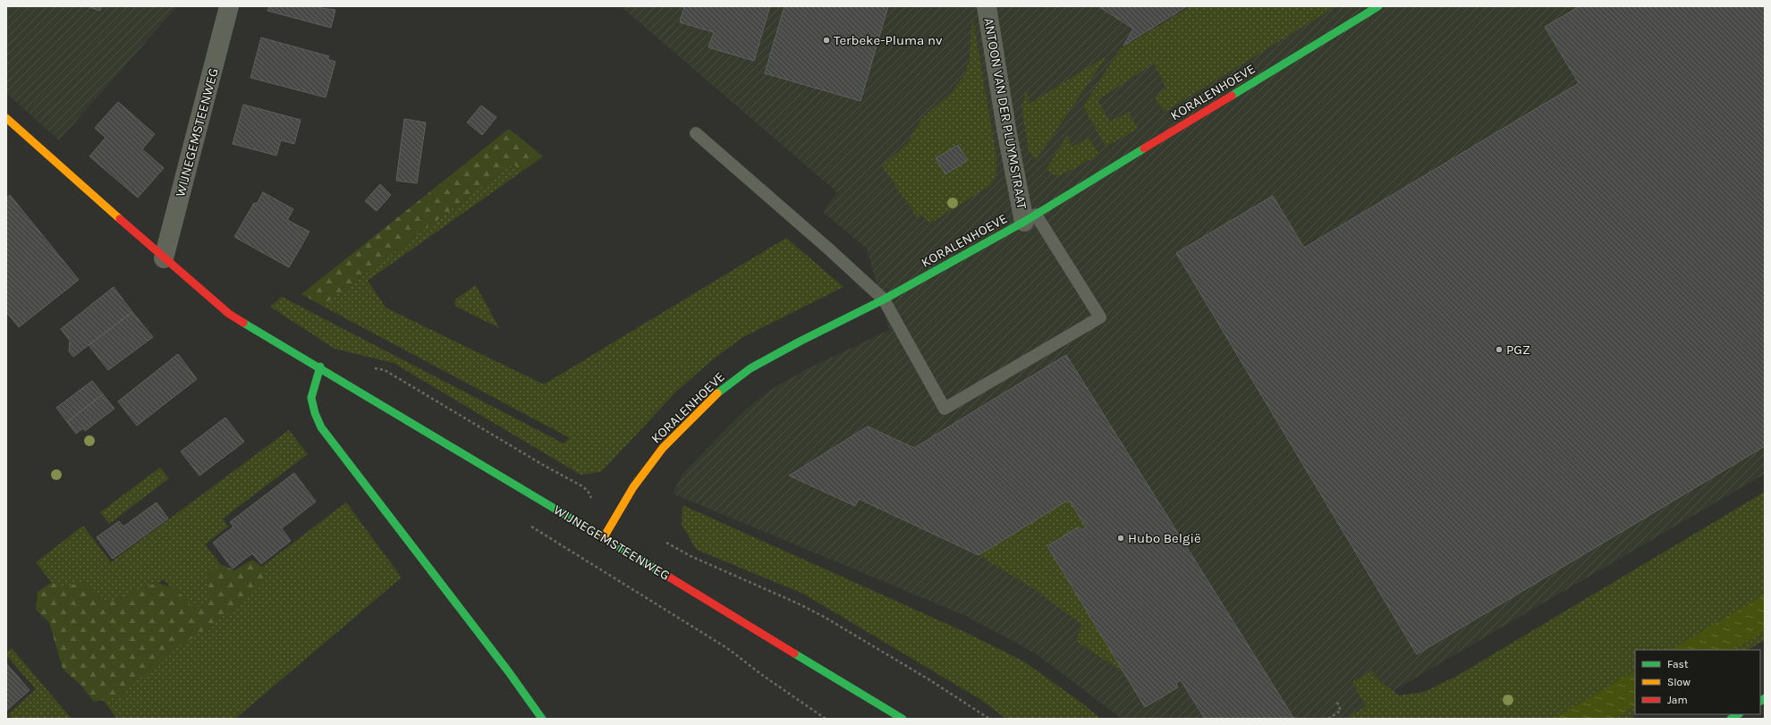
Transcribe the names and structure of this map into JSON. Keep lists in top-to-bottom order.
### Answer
{
  "streets": {
    "main road": ["KORALENHOEVE", "WIJNEGEMSTEENWEG"],
    "street": ["ANTOON VAN DER PLUYMSTRAAT"]
  },
  "crossings": [
    ["KORALENHOEVE", "ANTOON VAN DER PLUYMSTRAAT"],
    ["KORALENHOEVE", "WIJNEGEMSTEENWEG"]
  ],
  "places": ["Terbeke-Pluma nv", "PGZ", "Hubo België"],
  "legend": ["Fast", "Slow", "Jam"]
}
